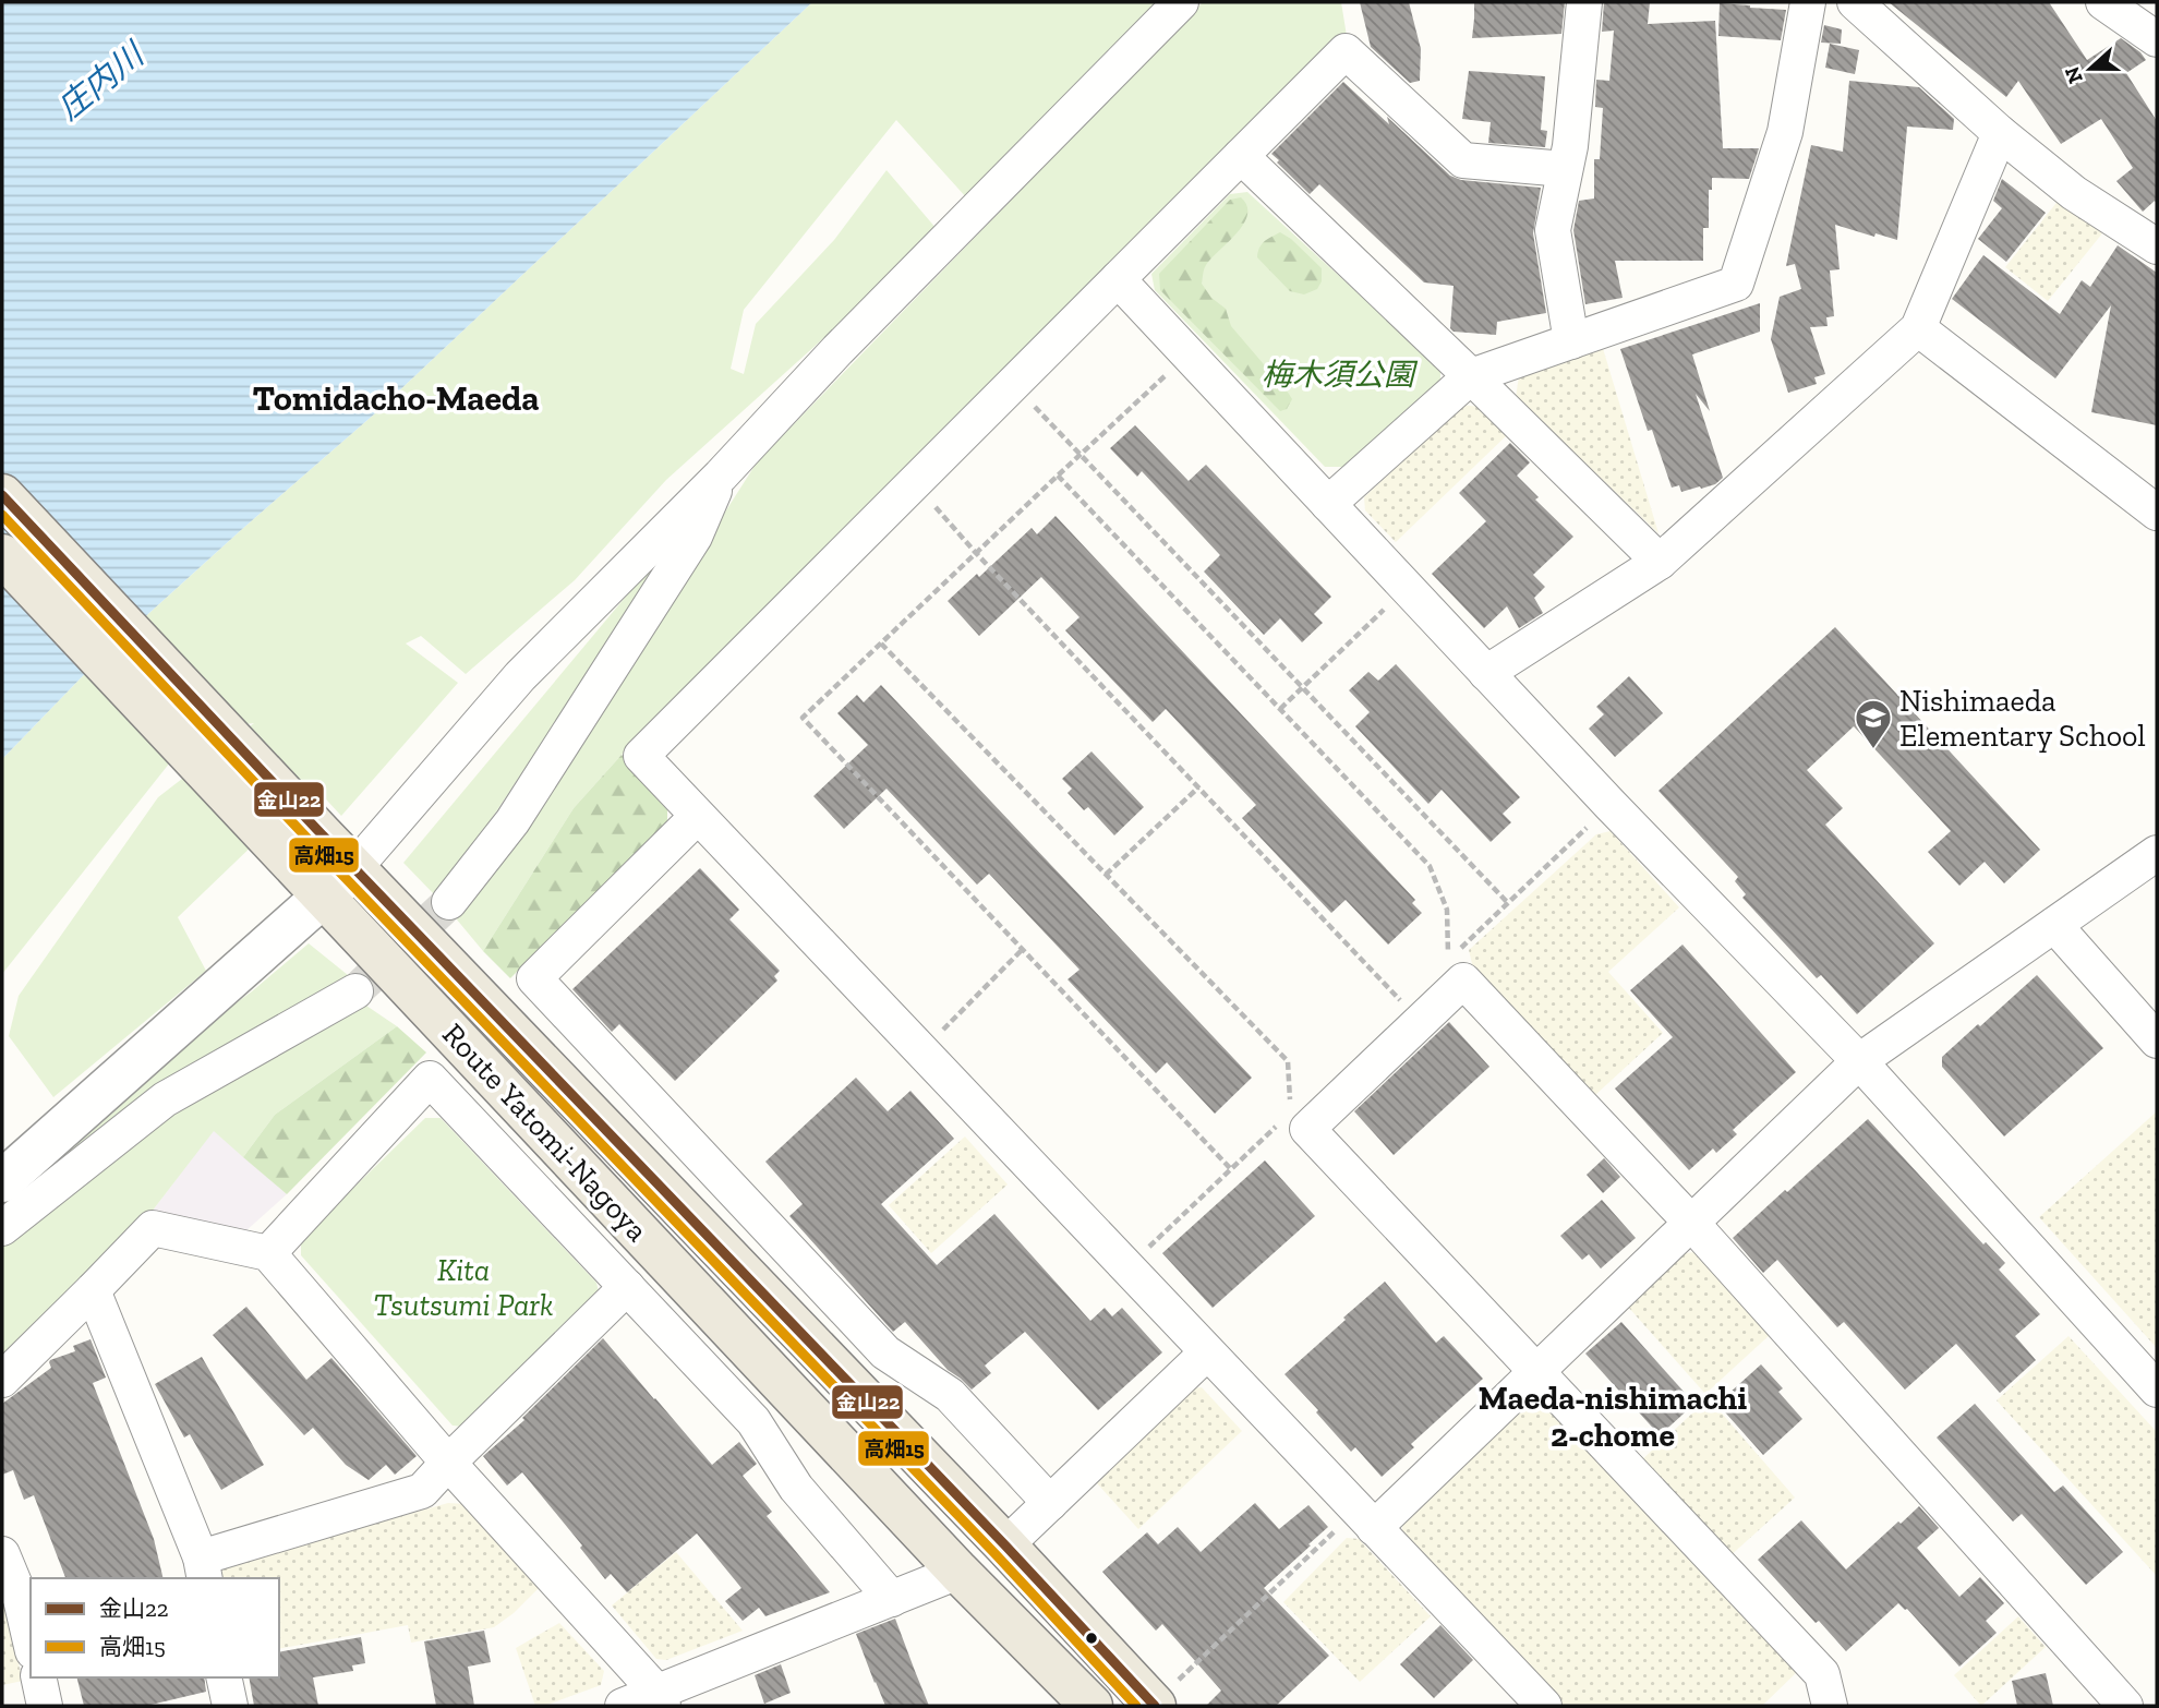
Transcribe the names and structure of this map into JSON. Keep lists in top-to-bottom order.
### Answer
{
  "streets": {
    "main road": ["Route Yatomi-Nagoya"]
  },
  "districts": ["Tomidacho-Maeda", "Maeda-nishimachi 2-chome"],
  "water": ["庄内川"],
  "parks": ["梅木須公園", "Kita Tsutsumi Park"],
  "places": {
    "school or university": ["Nishimaeda Elementary School"]
  },
  "lines": ["transit line 金山22", "transit line 高畑15"],
  "legend": ["金山22", "高畑15"],
  "north": "left"
}
